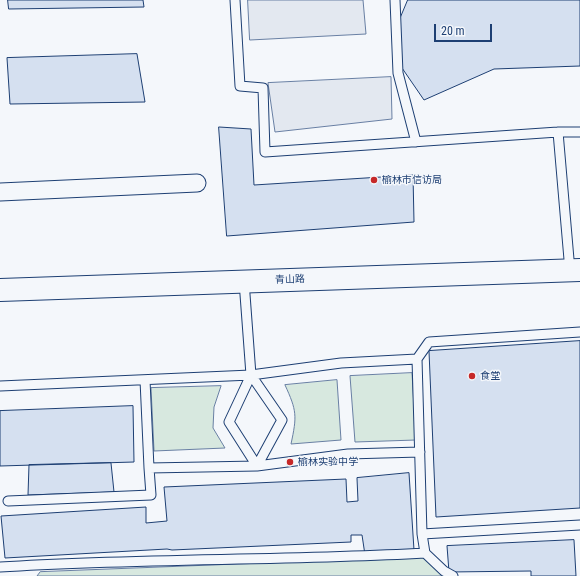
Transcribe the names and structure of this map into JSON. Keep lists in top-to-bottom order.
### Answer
{
  "streets": {
    "street": ["青山路"]
  },
  "places": ["榆林市信访局", "食堂", "榆林实验中学"],
  "scale_bar": "20 m"
}
